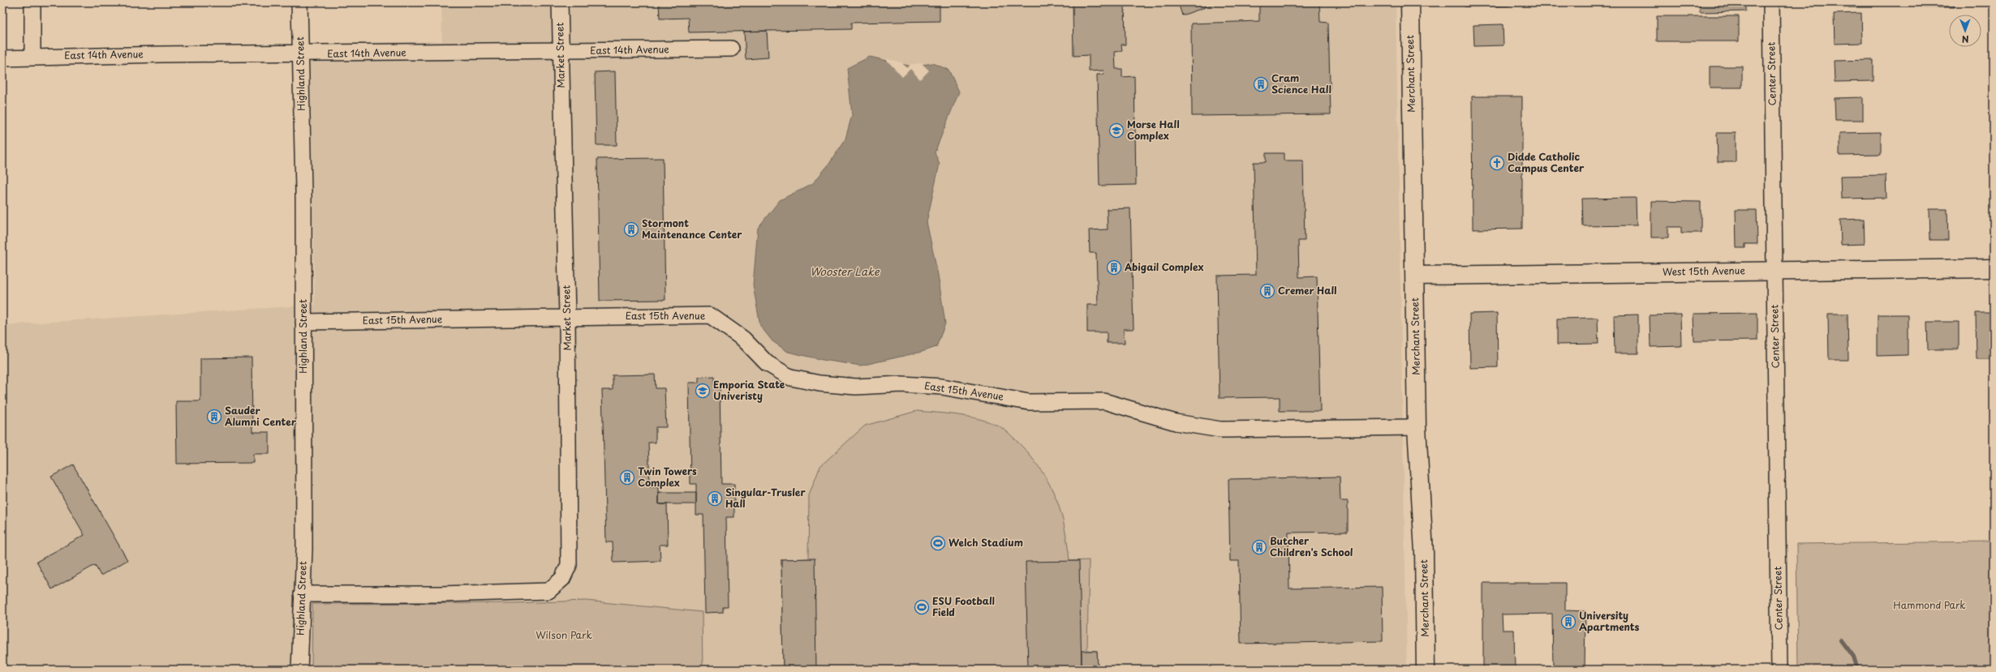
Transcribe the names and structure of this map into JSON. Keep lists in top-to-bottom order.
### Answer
{
  "streets": {
    "main road": ["Merchant Street", "West 15th Avenue"],
    "street": [
      "East 14th Avenue",
      "Market Street",
      "Highland Street",
      "Center Street",
      "East 15th Avenue"
    ]
  },
  "crossings": [
    ["East 14th Avenue", "Market Street"],
    ["East 14th Avenue", "Highland Street"],
    ["Market Street", "Highland Street"],
    ["Market Street", "East 15th Avenue"],
    ["Highland Street", "East 15th Avenue"],
    ["Merchant Street", "West 15th Avenue"],
    ["Merchant Street", "East 15th Avenue"],
    ["Center Street", "West 15th Avenue"]
  ],
  "water": ["Wooster Lake"],
  "parks": ["Hammond Park", "Wilson Park"],
  "places": {
    "building": [
      "Cram Science Hall",
      "Stormont Maintenance Center",
      "Abigail Complex",
      "Cremer Hall",
      "Sauder Alumni Center",
      "Twin Towers Complex",
      "Singular-Trusler Hall",
      "Butcher Children's School",
      "University Apartments"
    ],
    "school or university": ["Morse Hall Complex", "Emporia State Univeristy"],
    "church": ["Didde Catholic Campus Center"],
    "sports": ["Welch Stadium", "ESU Football Field"]
  },
  "north": "bottom"
}
